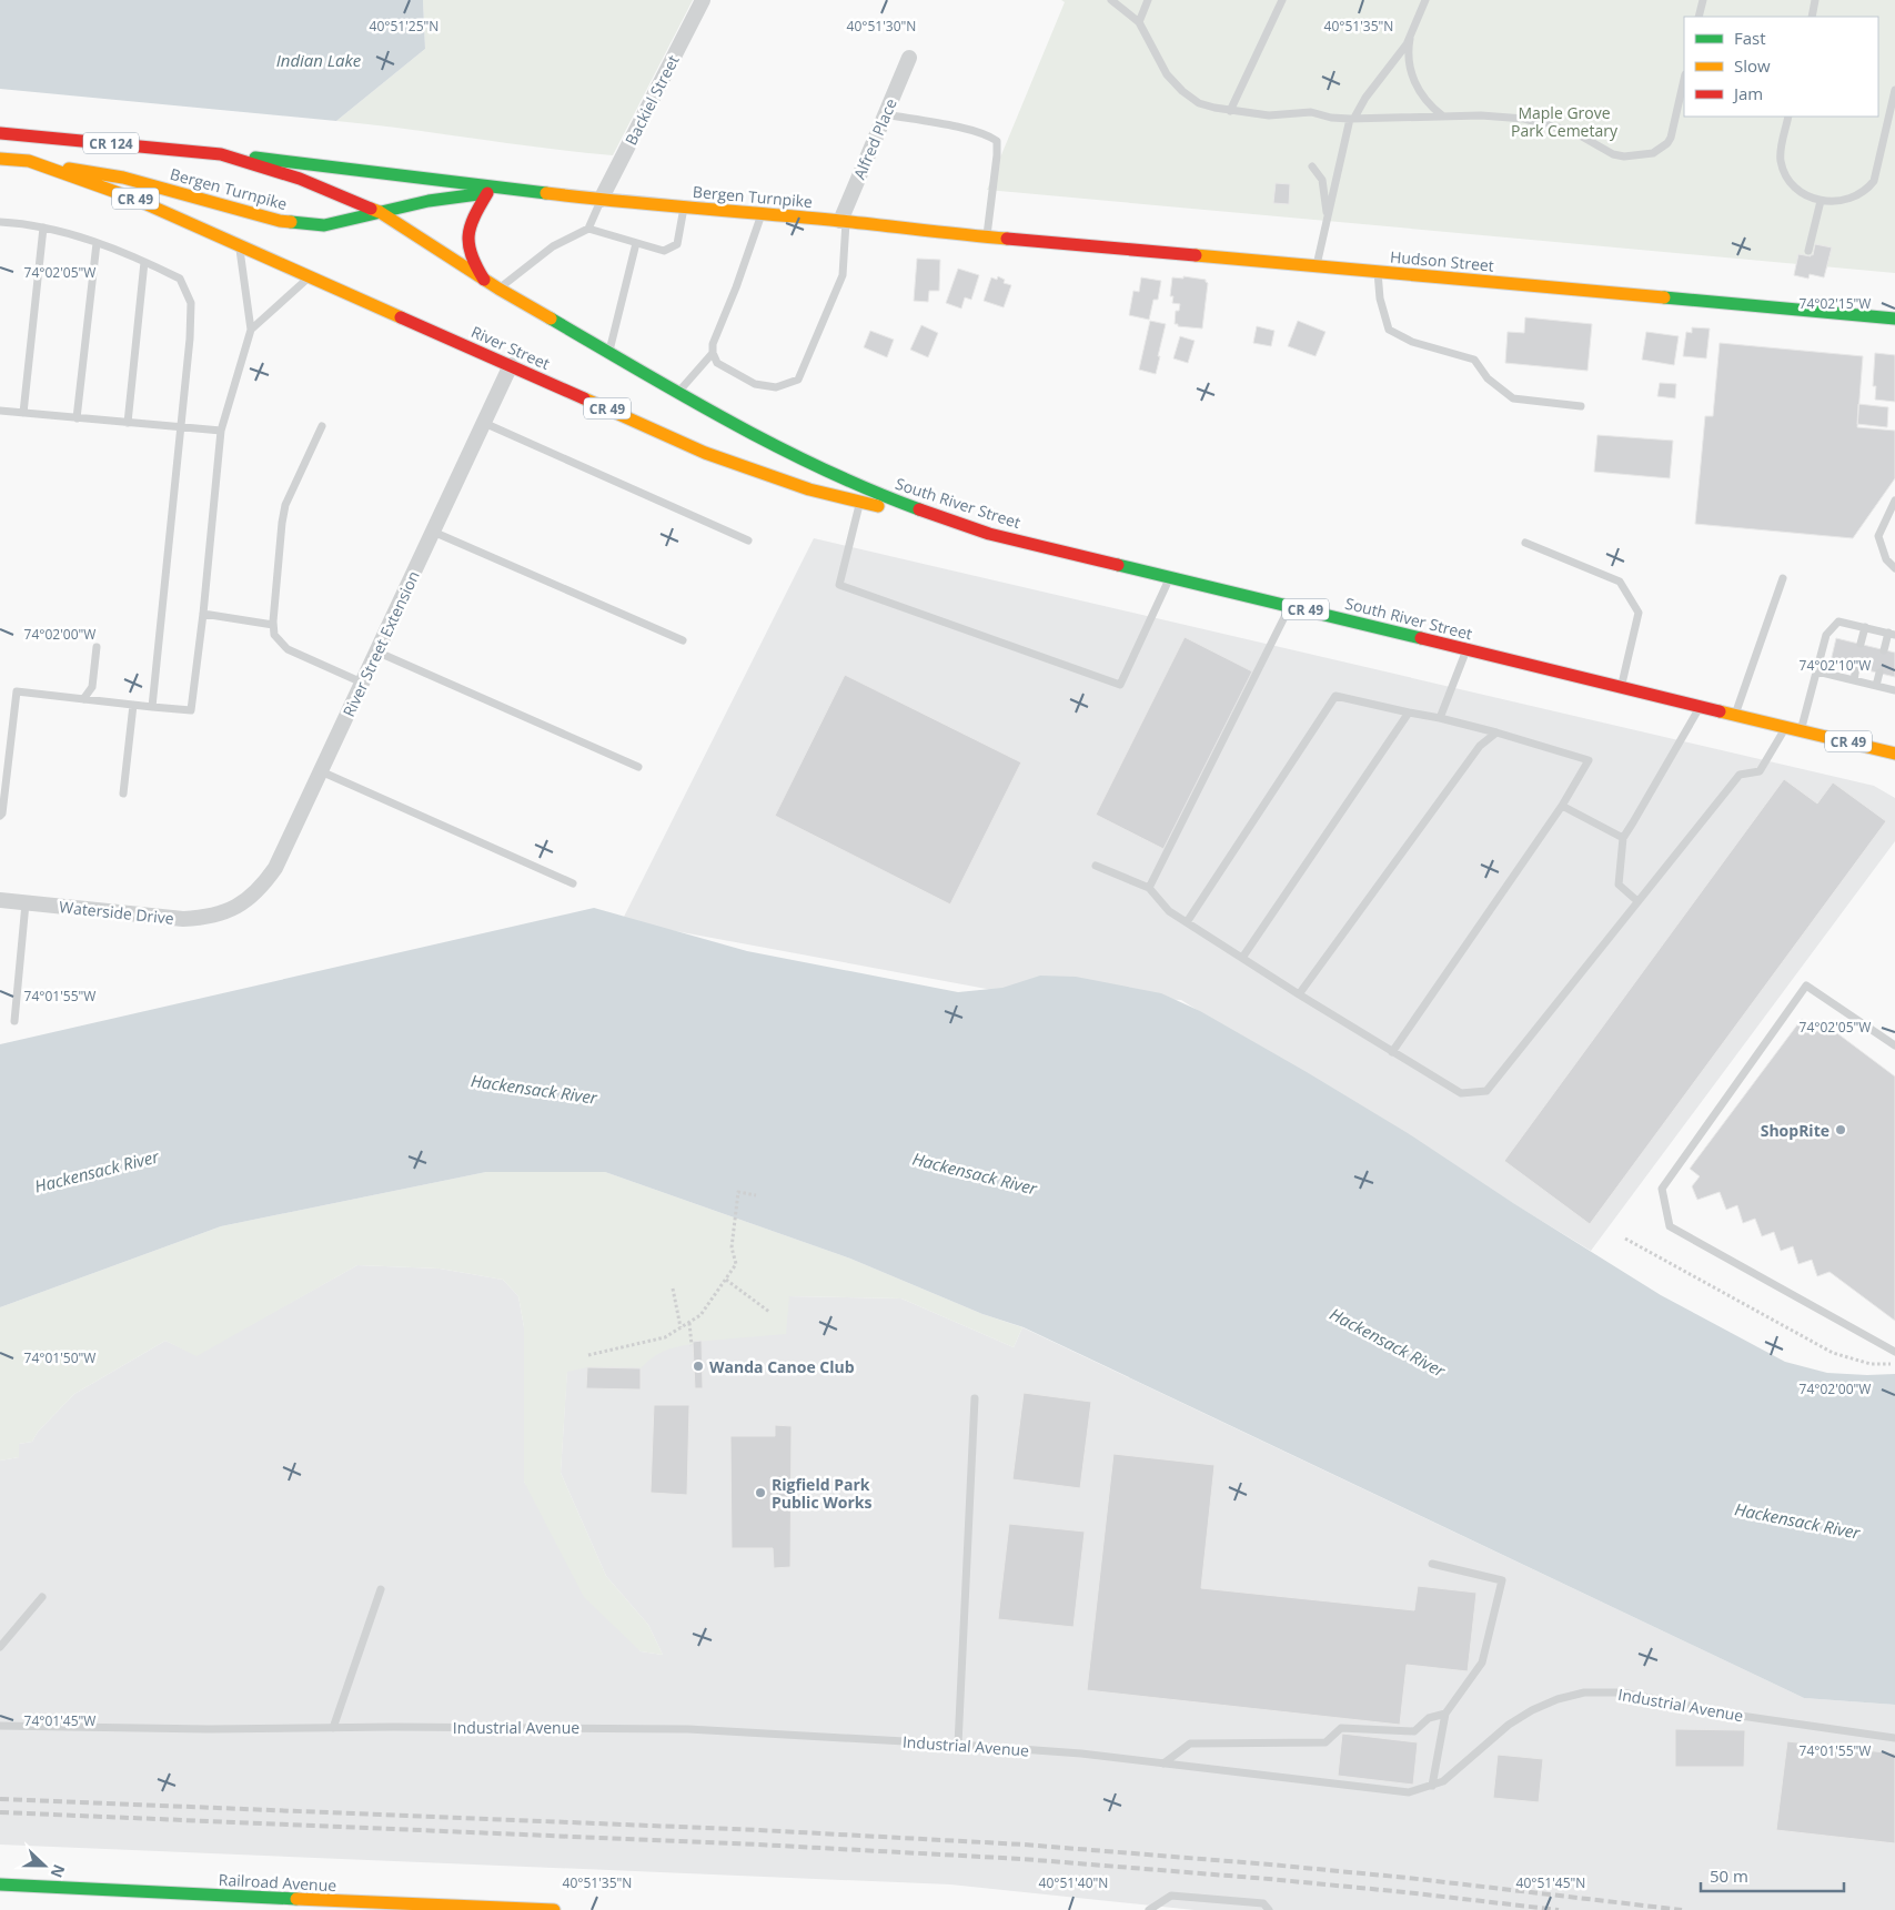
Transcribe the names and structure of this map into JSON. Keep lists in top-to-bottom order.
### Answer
{
  "streets": {
    "main road": [
      "CR 124",
      "Bergen Turnpike",
      "CR 49",
      "Hudson Street",
      "River Street",
      "South River Street",
      "Railroad Avenue"
    ],
    "street": [
      "Backiel Street",
      "Alfred Place",
      "River Street Extension",
      "Waterside Drive"
    ],
    "lane": ["Industrial Avenue"]
  },
  "crossings": [
    ["Backiel Street", "Bergen Turnpike"],
    ["Alfred Place", "Bergen Turnpike"],
    ["Bergen Turnpike", "CR 49"],
    ["Bergen Turnpike", "Hudson Street"],
    ["Bergen Turnpike", "River Street"],
    ["CR 49", "South River Street"],
    ["River Street", "South River Street"],
    ["River Street", "River Street Extension"],
    ["River Street Extension", "Waterside Drive"]
  ],
  "water": ["Indian Lake", "Hackensack River"],
  "parks": ["Maple Grove Park Cemetary"],
  "places": ["ShopRite", "Wanda Canoe Club", "Rigfield Park Public Works"],
  "legend": ["Fast", "Slow", "Jam"],
  "scale_bar": "50 m",
  "north": "right",
  "coordinates": [
    "40°51'25\"N",
    "40°51'30\"N",
    "40°51'35\"N",
    "74°02'05\"W",
    "74°02'15\"W",
    "74°02'00\"W",
    "74°02'10\"W",
    "74°01'55\"W",
    "74°01'50\"W",
    "74°01'45\"W",
    "40°51'40\"N",
    "40°51'45\"N"
  ]
}
